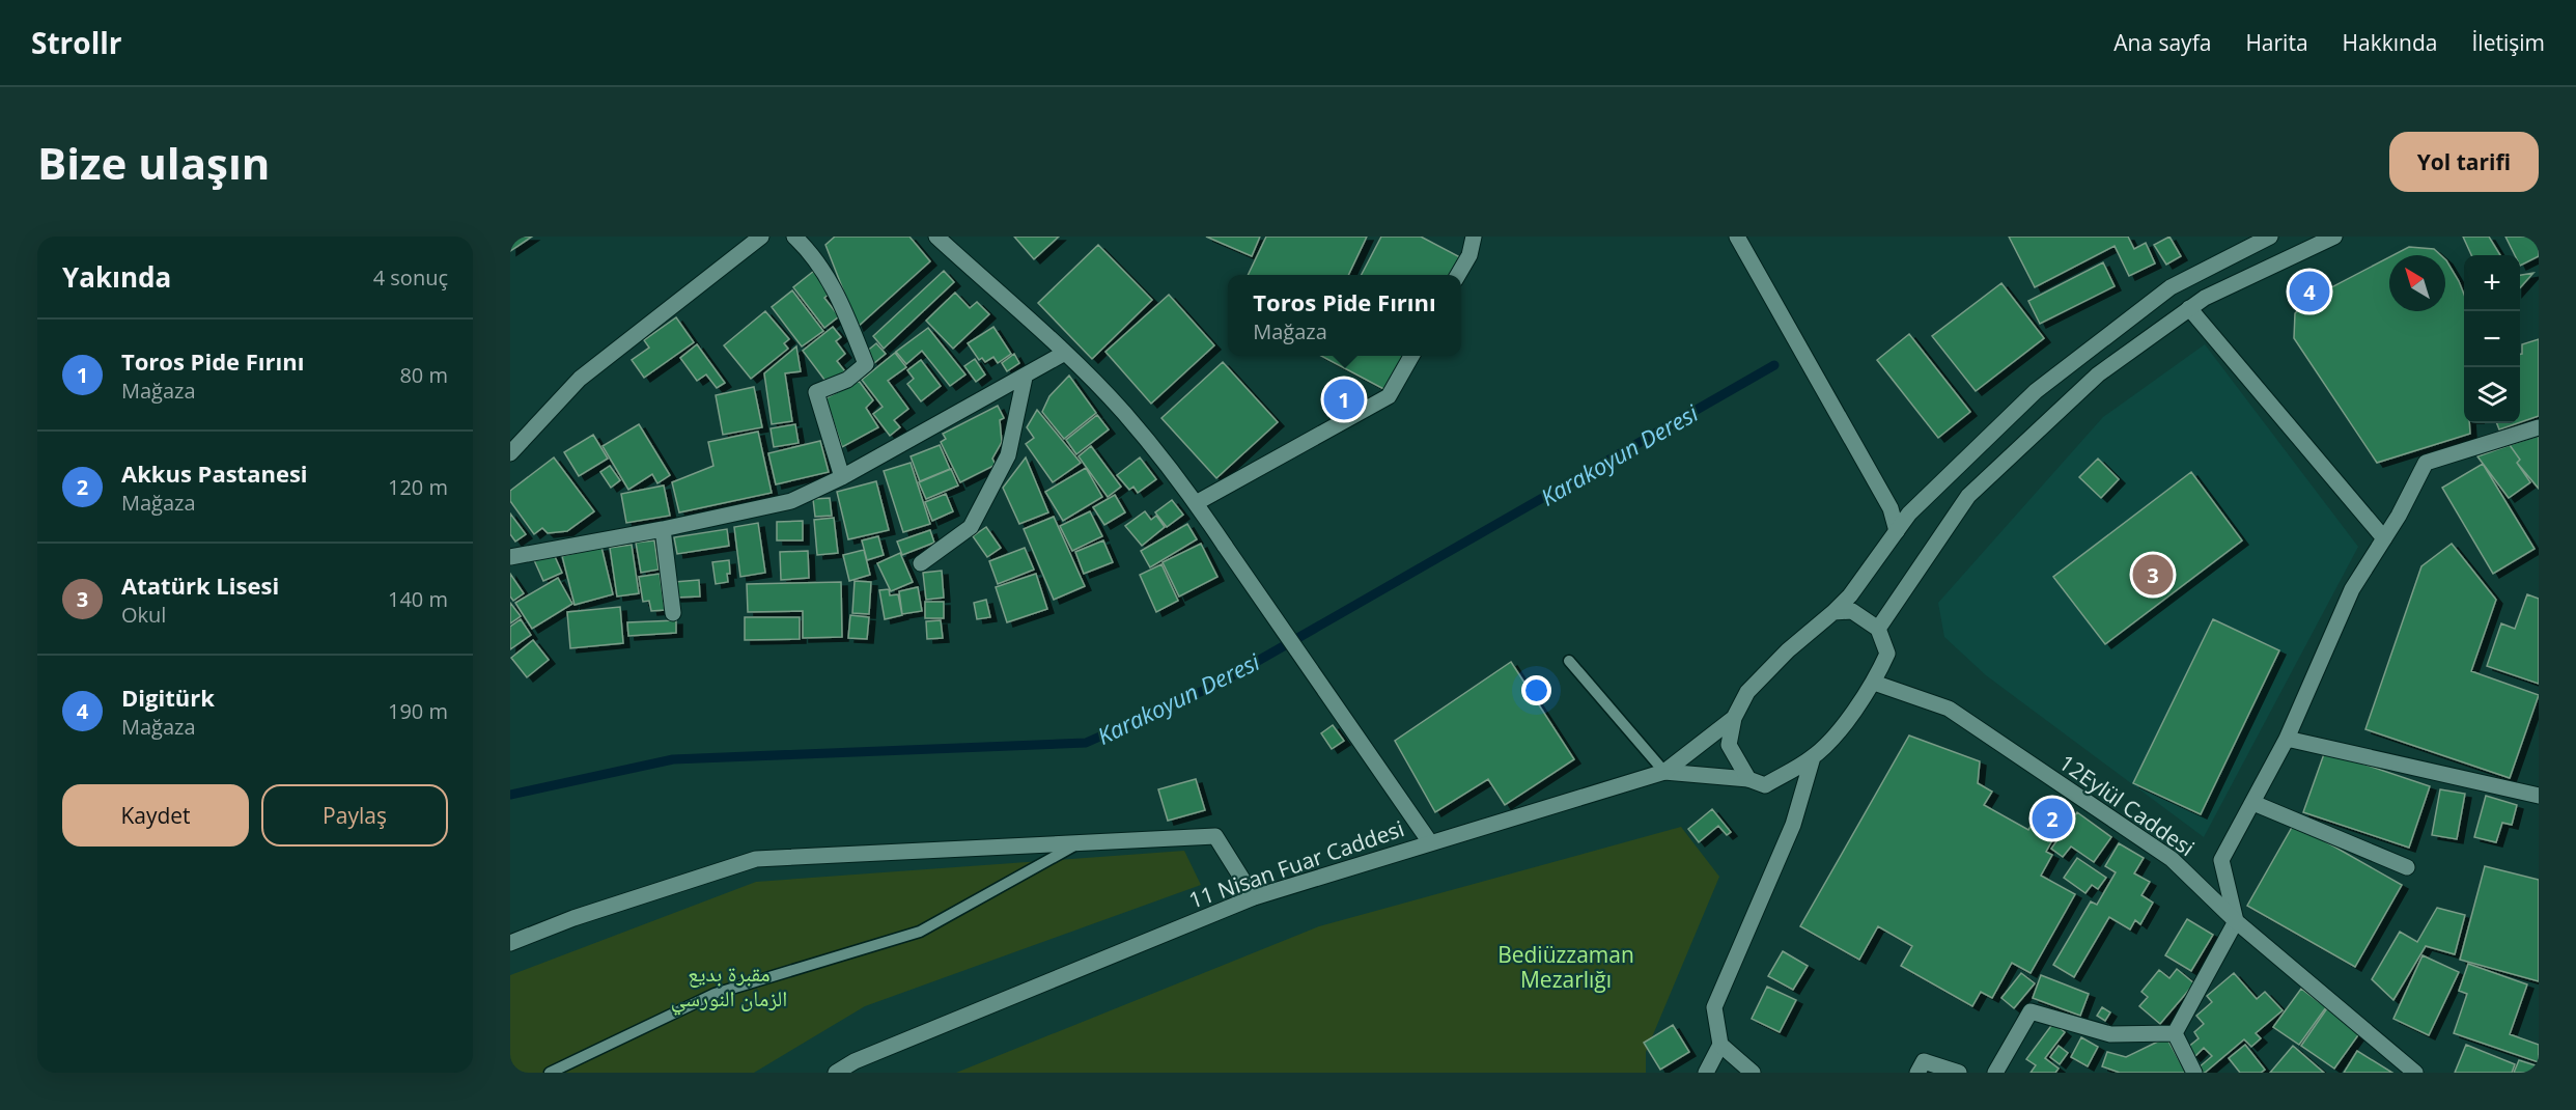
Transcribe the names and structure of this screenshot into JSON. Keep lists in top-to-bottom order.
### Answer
{
  "streets": {
    "street": ["12Eylül Caddesi", "11 Nisan Fuar Caddesi"]
  },
  "water": ["Karakoyun Deresi"],
  "parks": ["Bediüzzaman Mezarlığı", "مقبرة بديع الزمان النورسي"],
  "north": "top left",
  "page": {
    "header": "Strollr",
    "nav": [
      "Ana sayfa",
      "Harita",
      "Hakkında",
      "İletişim"
    ],
    "buttons": [
      "Yol tarifi",
      ["Kaydet", "Paylaş"]
    ],
    "title": "Bize ulaşın",
    "heading": ["Yakında", "4 sonuç"],
    "map_buttons": ["+", "−"],
    "pins": [
      "4",
      "1",
      "3",
      "2"
    ],
    "popup": ["Toros Pide Fırını", "Mağaza"],
    "list": [
      {
        "mark": "1",
        "name": "Toros Pide Fırını",
        "note": "Mağaza",
        "value": "80 m"
      },
      {
        "mark": "2",
        "name": "Akkus Pastanesi",
        "note": "Mağaza",
        "value": "120 m"
      },
      {
        "mark": "3",
        "name": "Atatürk Lisesi",
        "note": "Okul",
        "value": "140 m"
      },
      {
        "mark": "4",
        "name": "Digitürk",
        "note": "Mağaza",
        "value": "190 m"
      }
    ]
  }
}
